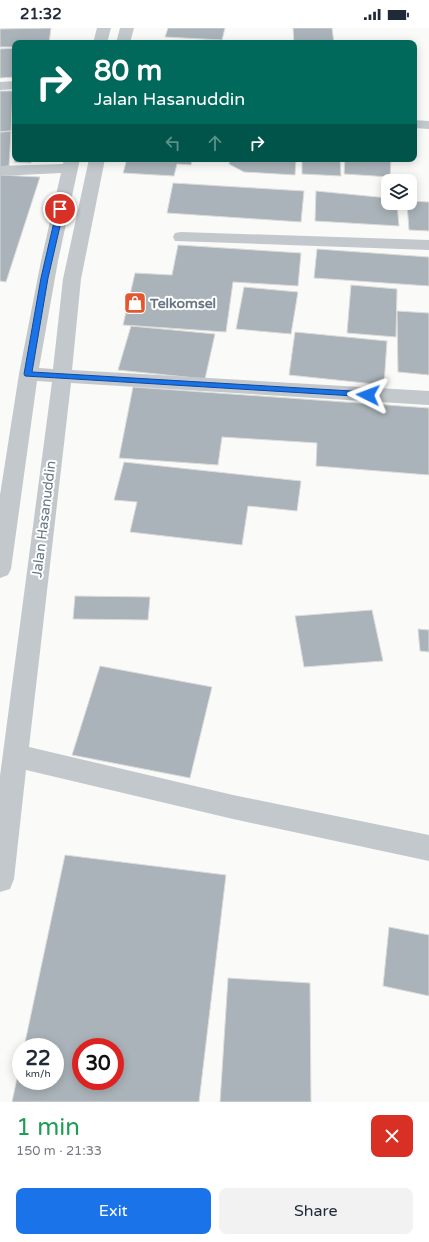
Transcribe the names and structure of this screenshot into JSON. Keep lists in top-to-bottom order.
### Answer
{
  "streets": {
    "street": ["Jalan Hasanuddin"]
  },
  "places": {
    "shop": ["Telkomsel"]
  },
  "page": {
    "status": "21:32",
    "turn": ["80 m", "Jalan Hasanuddin"],
    "speed": "22 km/h",
    "limit": "30",
    "heading": ["1 min", "150 m · 21:33"],
    "buttons": ["Exit", "Share"]
  }
}
